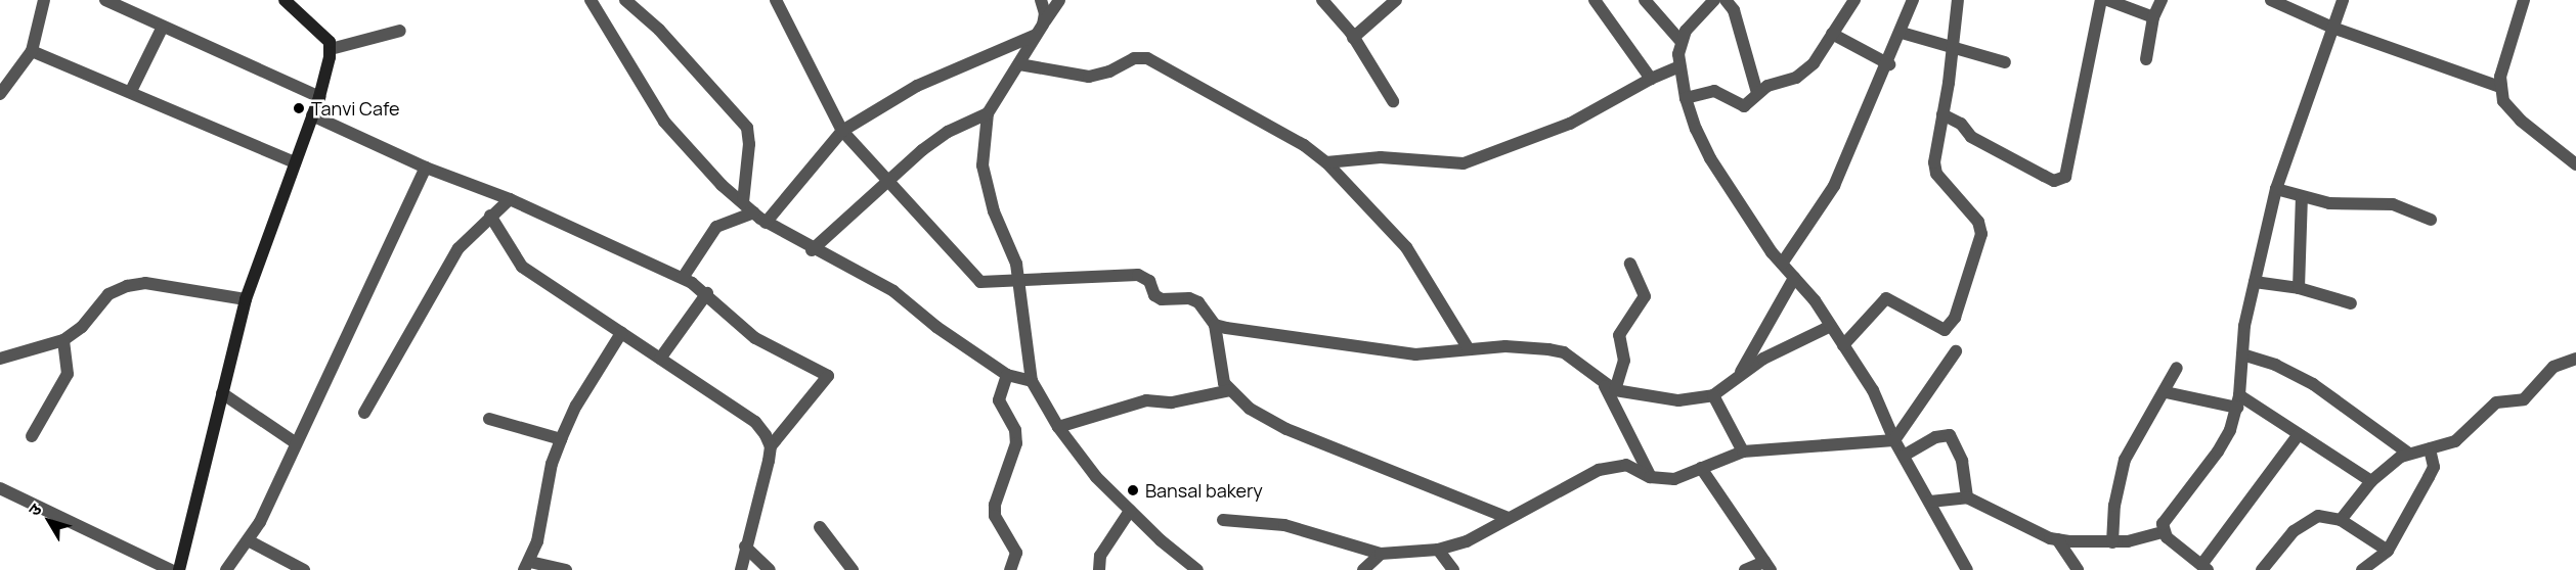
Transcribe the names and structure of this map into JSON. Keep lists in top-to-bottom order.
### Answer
{
  "places": ["Tanvi Cafe", "Bansal bakery"],
  "north": "top left"
}
